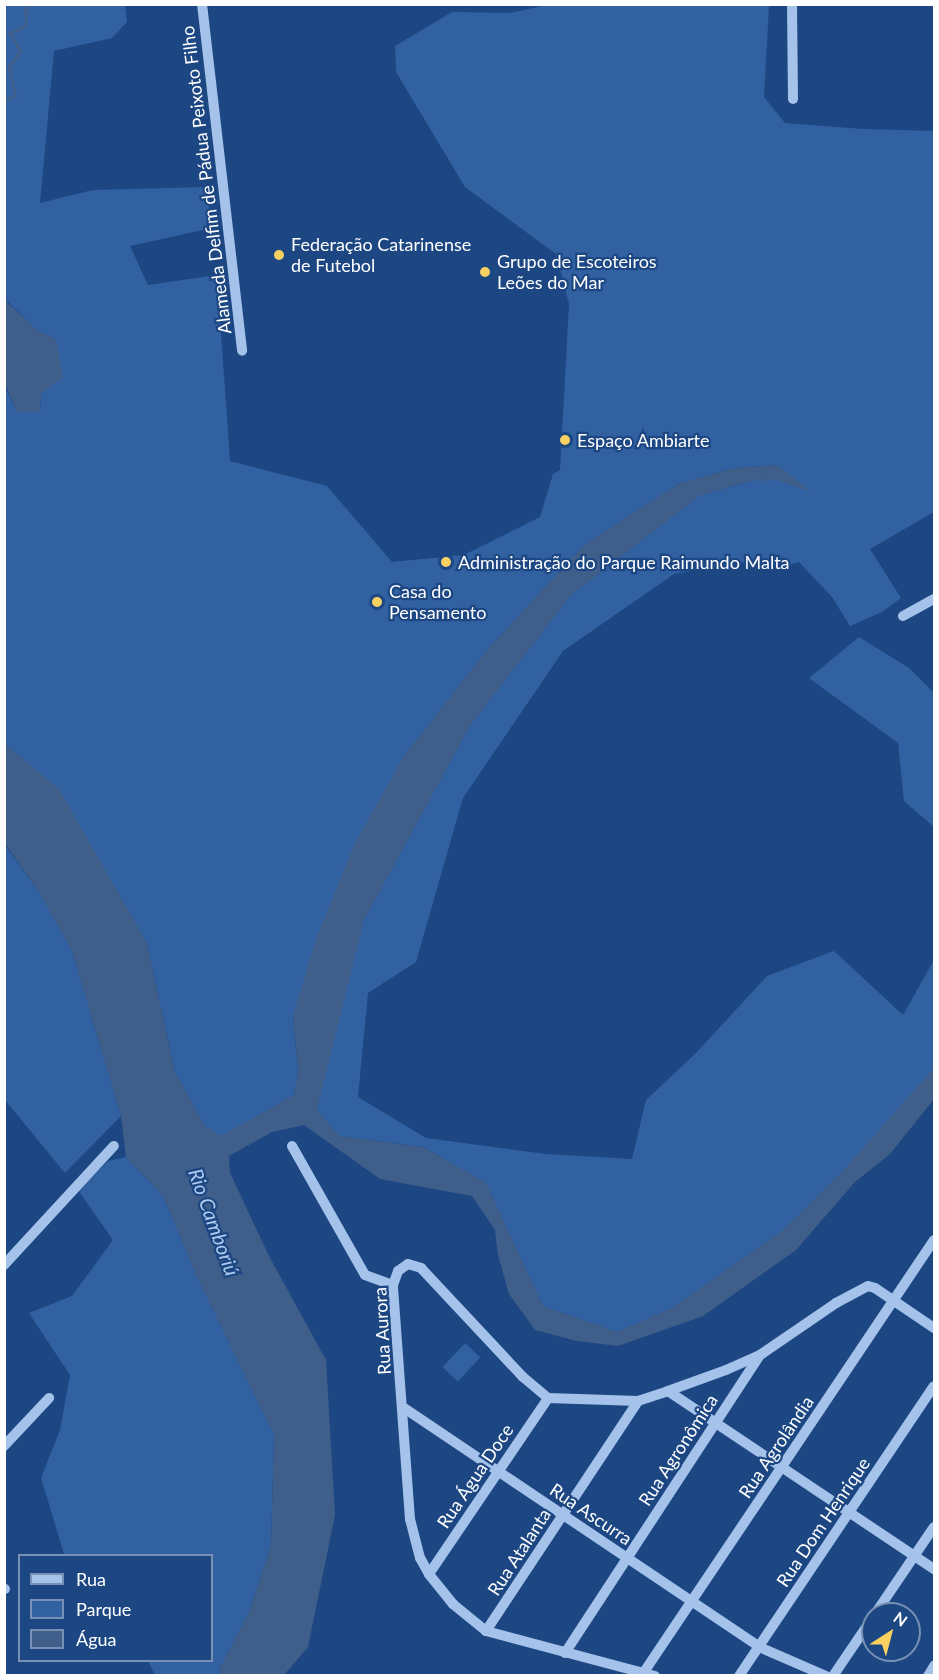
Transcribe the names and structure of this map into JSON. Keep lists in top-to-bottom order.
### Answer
{
  "streets": {
    "street": [
      "Alameda Delfim de Pádua Peixoto Filho",
      "Rua Aurora",
      "Rua Agrolândia",
      "Rua Agronômica",
      "Rua Água Doce",
      "Rua Ascurra",
      "Rua Dom Henrique",
      "Rua Atalanta"
    ]
  },
  "crossings": [
    ["Rua Aurora", "Rua Agrolândia"],
    ["Rua Aurora", "Rua Agronômica"],
    ["Rua Aurora", "Rua Água Doce"],
    ["Rua Aurora", "Rua Ascurra"],
    ["Rua Aurora", "Rua Atalanta"],
    ["Rua Agrolândia", "Rua Ascurra"],
    ["Rua Agronômica", "Rua Ascurra"],
    ["Rua Água Doce", "Rua Ascurra"],
    ["Rua Ascurra", "Rua Dom Henrique"],
    ["Rua Ascurra", "Rua Atalanta"]
  ],
  "water": ["Rio Camboriú"],
  "places": [
    "Federação Catarinense de Futebol",
    "Grupo de Escoteiros Leões do Mar",
    "Espaço Ambiarte",
    "Administração do Parque Raimundo Malta",
    "Casa do Pensamento"
  ],
  "legend": ["Rua", "Parque", "Água"],
  "north": "top right"
}
